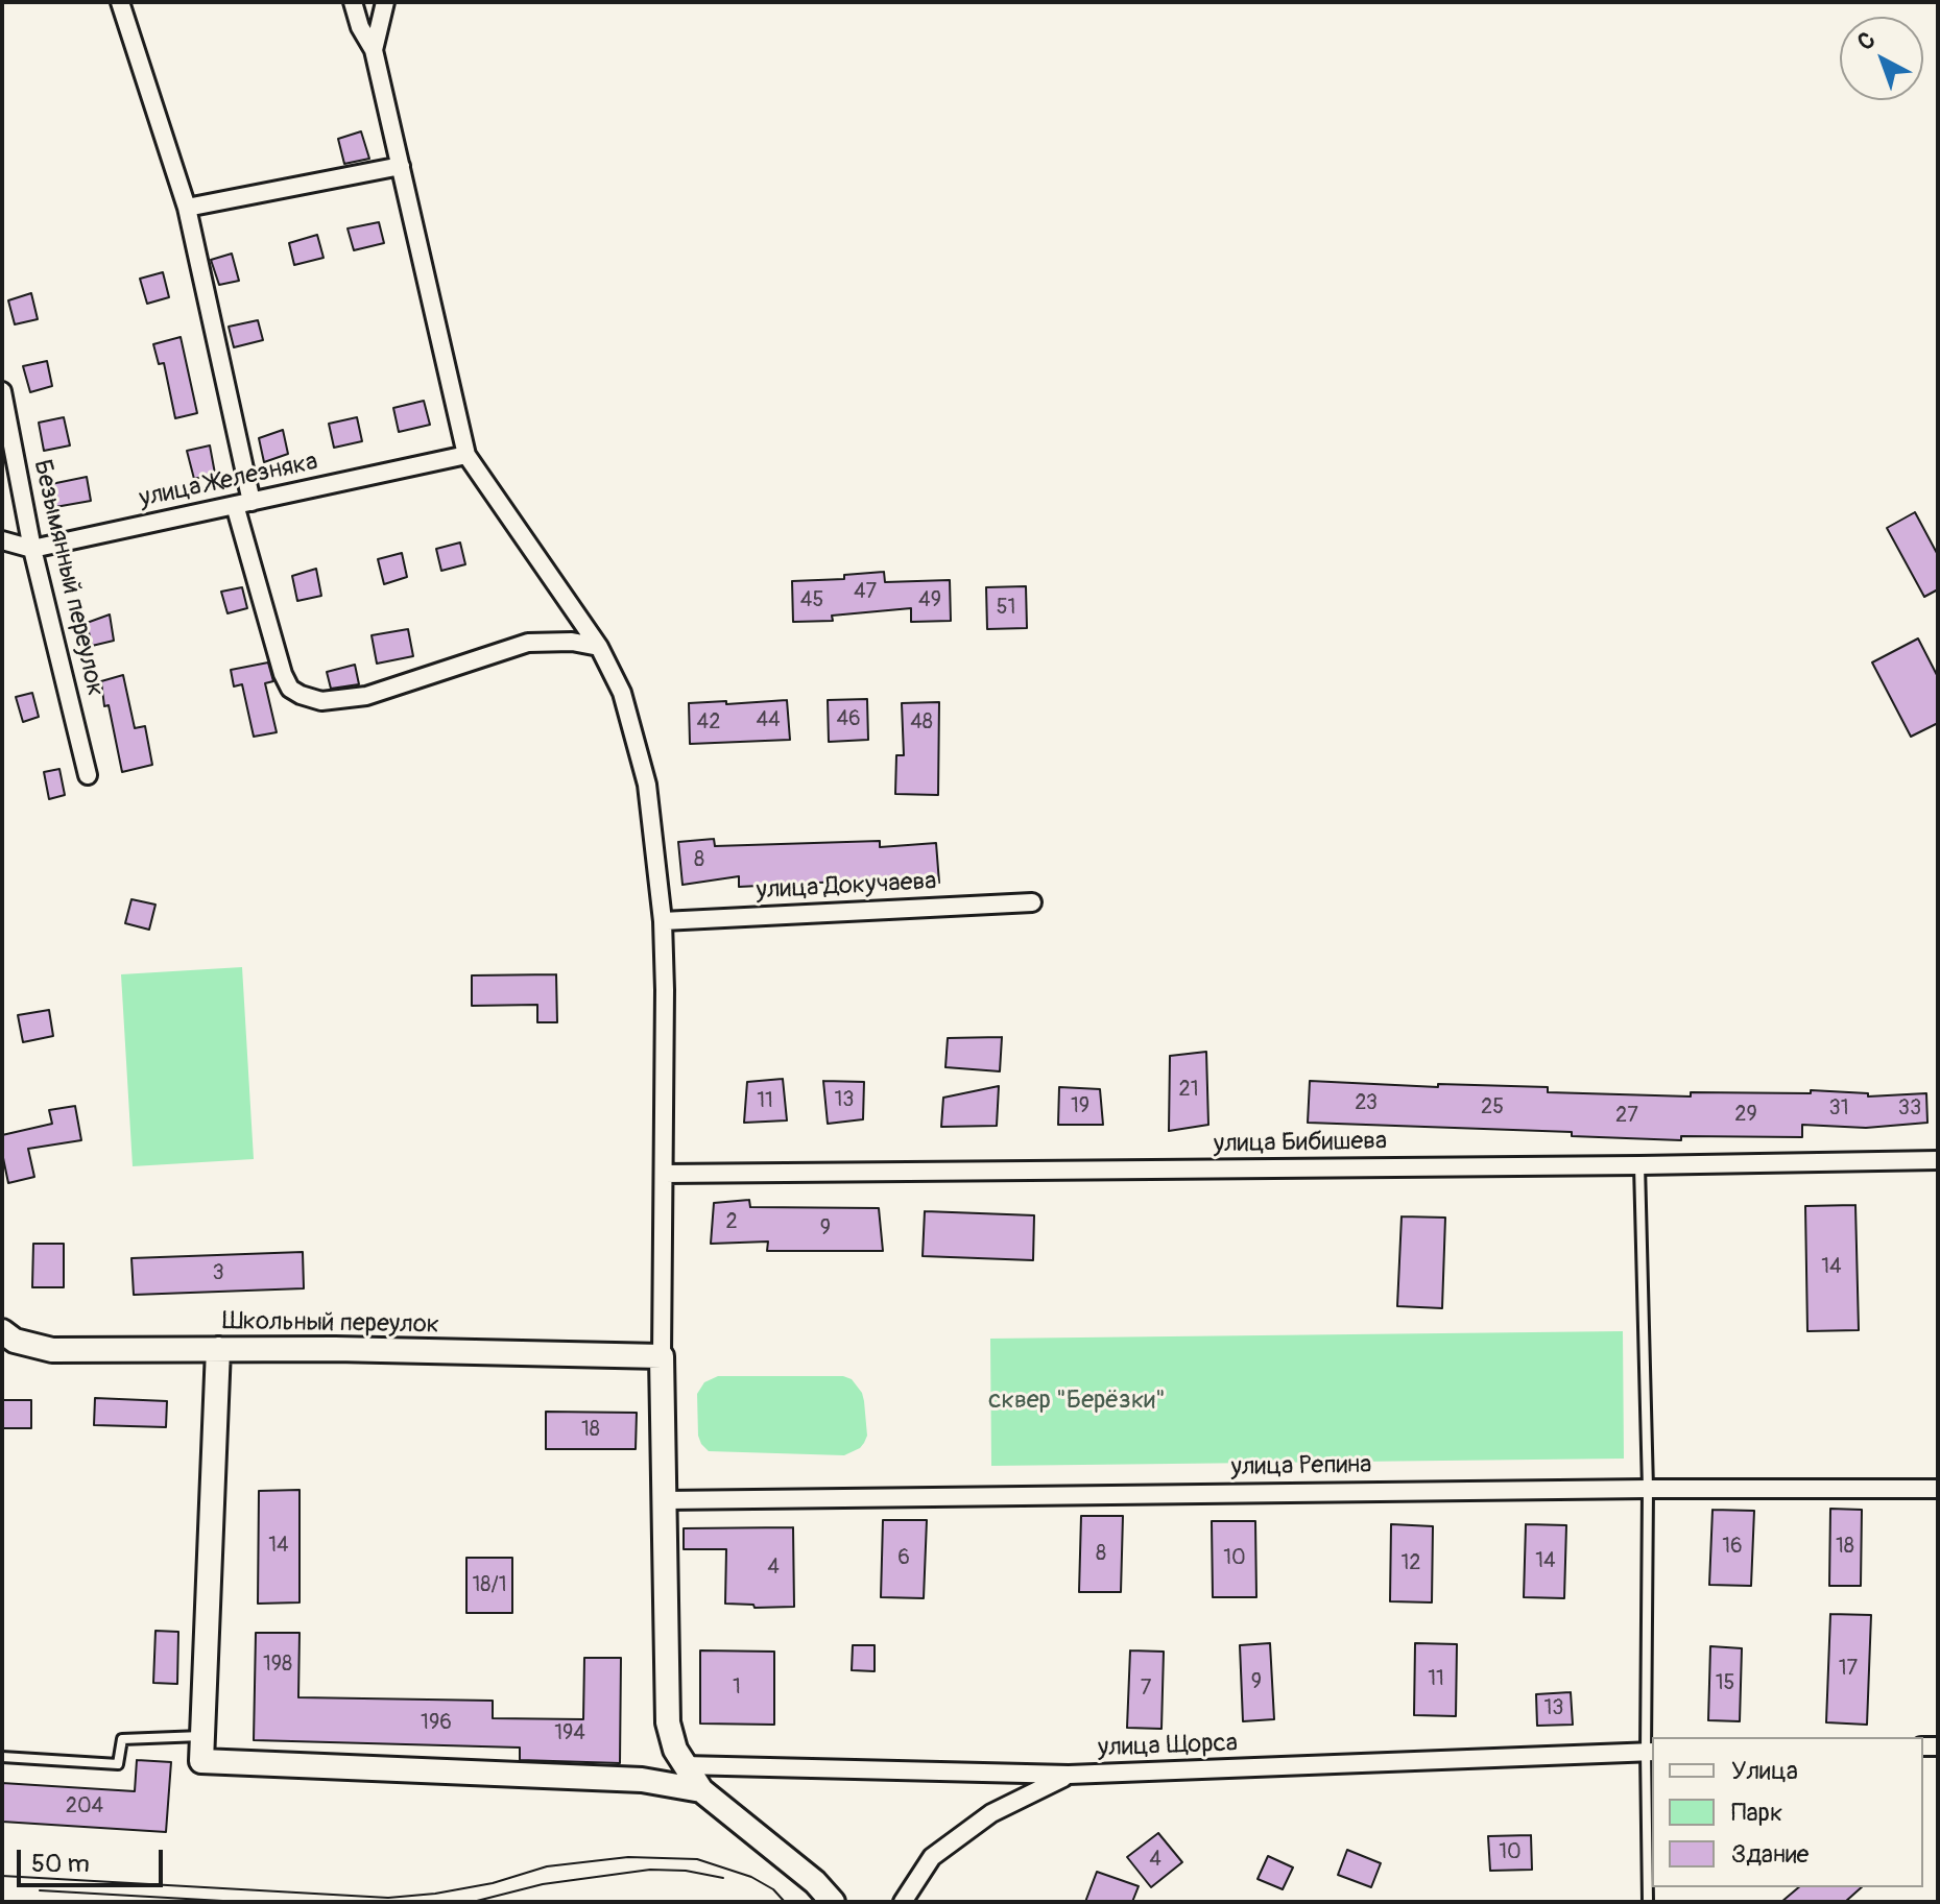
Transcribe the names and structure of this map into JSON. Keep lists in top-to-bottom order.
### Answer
{
  "streets": {
    "street": [
      "улица Железняка",
      "Безымянный переулок",
      "улица Докучаева",
      "улица Бибишева",
      "Школьный переулок",
      "улица Репина",
      "улица Щорса"
    ]
  },
  "crossings": [
    ["улица Железняка", "Безымянный переулок"]
  ],
  "parks": ["сквер \"Берёзки\""],
  "house_numbers": [
    "47",
    "45",
    "49",
    "51",
    "46",
    "44",
    "42",
    "48",
    "8",
    "21",
    "13",
    "11",
    "23",
    "19",
    "25",
    "31",
    "33",
    "29",
    "27",
    "2",
    "9",
    "14",
    "3",
    "18",
    "14",
    "16",
    "18",
    "8",
    "6",
    "10",
    "14",
    "12",
    "4",
    "18/1",
    "198",
    "17",
    "11",
    "9",
    "15",
    "1",
    "7",
    "13",
    "196",
    "194",
    "204",
    "10",
    "4"
  ],
  "legend": ["Улица", "Парк", "Здание"],
  "scale_bar": "50 m",
  "north": "top left"
}
